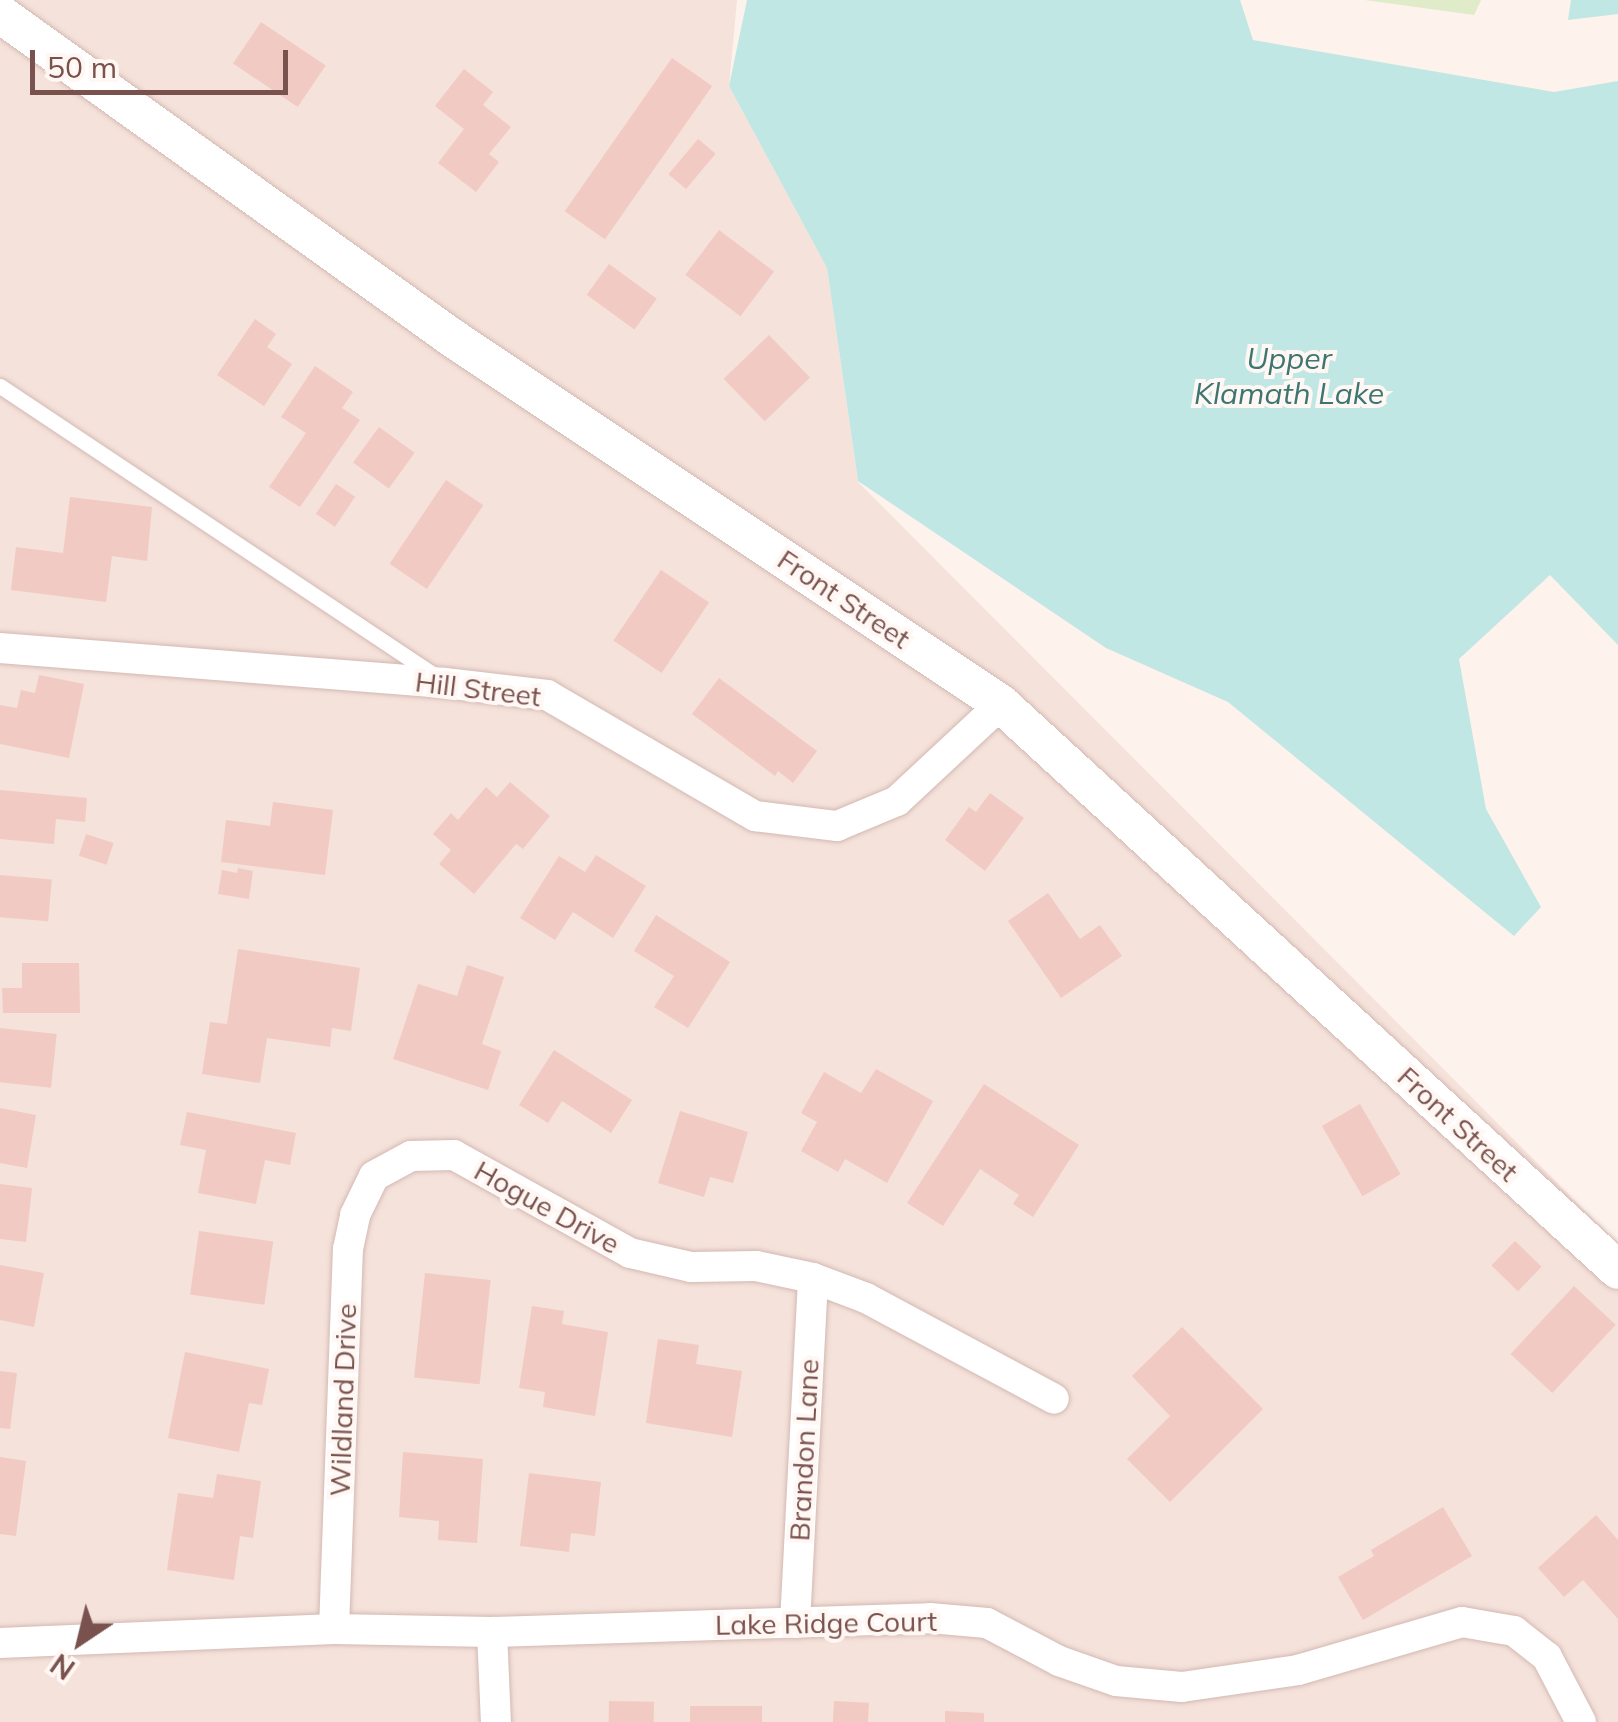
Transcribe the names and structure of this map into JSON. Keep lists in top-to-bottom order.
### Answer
{
  "streets": {
    "street": [
      "Front Street",
      "Hill Street",
      "Hogue Drive",
      "Wildland Drive",
      "Brandon Lane",
      "Lake Ridge Court"
    ]
  },
  "crossings": [
    ["Front Street", "Hill Street"],
    ["Hogue Drive", "Wildland Drive"],
    ["Hogue Drive", "Brandon Lane"],
    ["Wildland Drive", "Lake Ridge Court"],
    ["Brandon Lane", "Lake Ridge Court"]
  ],
  "water": ["Upper Klamath Lake"],
  "scale_bar": "50 m",
  "north": "bottom left"
}
